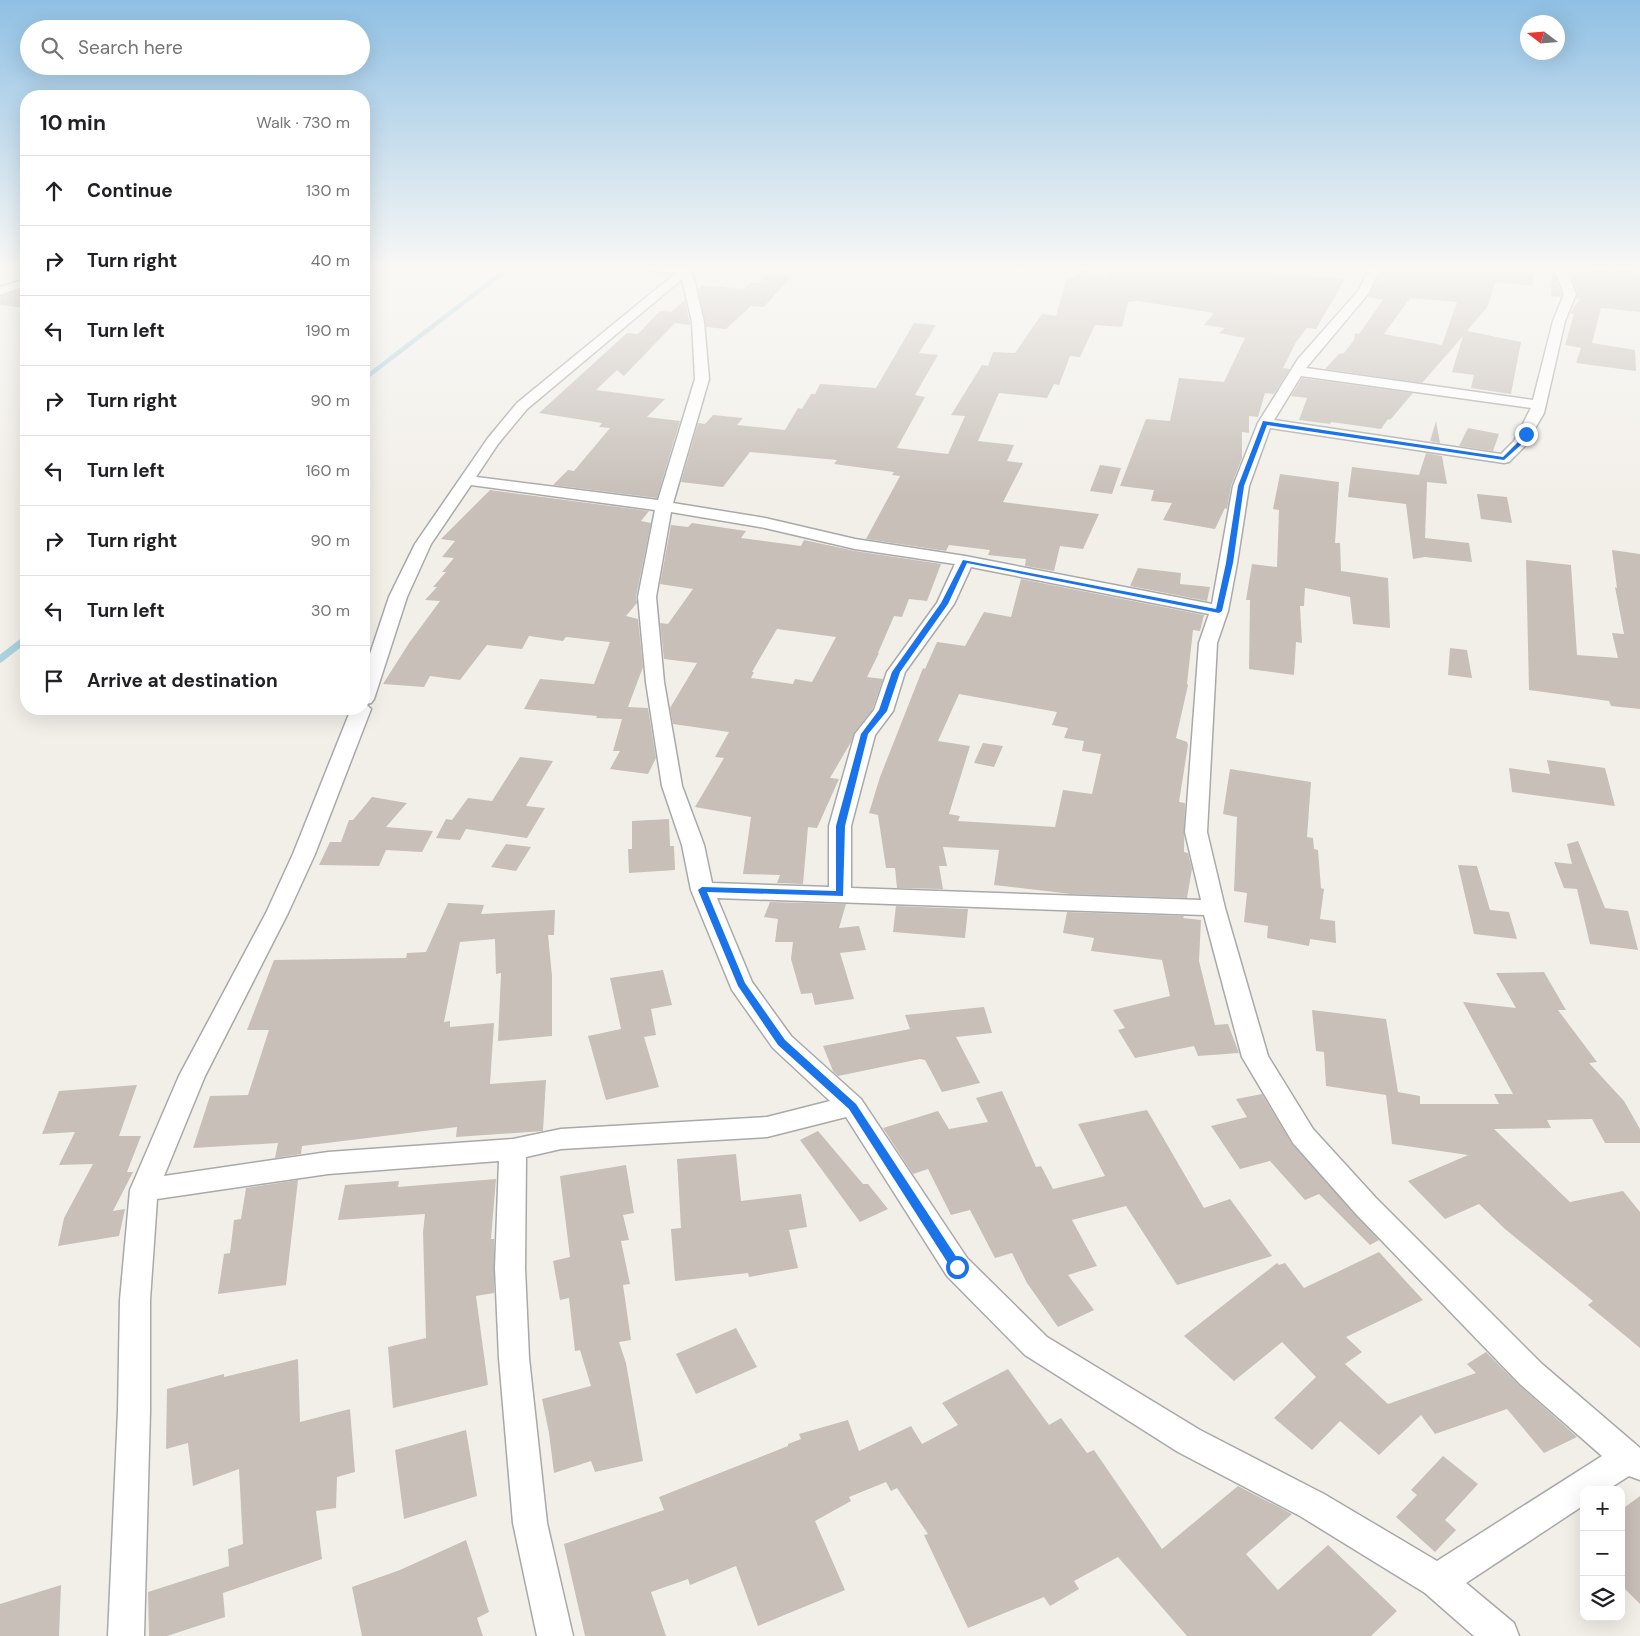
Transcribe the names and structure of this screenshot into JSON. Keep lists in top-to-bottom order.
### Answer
{
  "north": "left",
  "page": {
    "search": "Search here",
    "heading": ["10 min", "Walk · 730 m"],
    "list": [
      ["Continue", "130 m"],
      ["Turn right", "40 m"],
      ["Turn left", "190 m"],
      ["Turn right", "90 m"],
      ["Turn left", "160 m"],
      ["Turn right", "90 m"],
      ["Turn left", "30 m"],
      "Arrive at destination"
    ],
    "map_buttons": ["+", "−"]
  }
}
